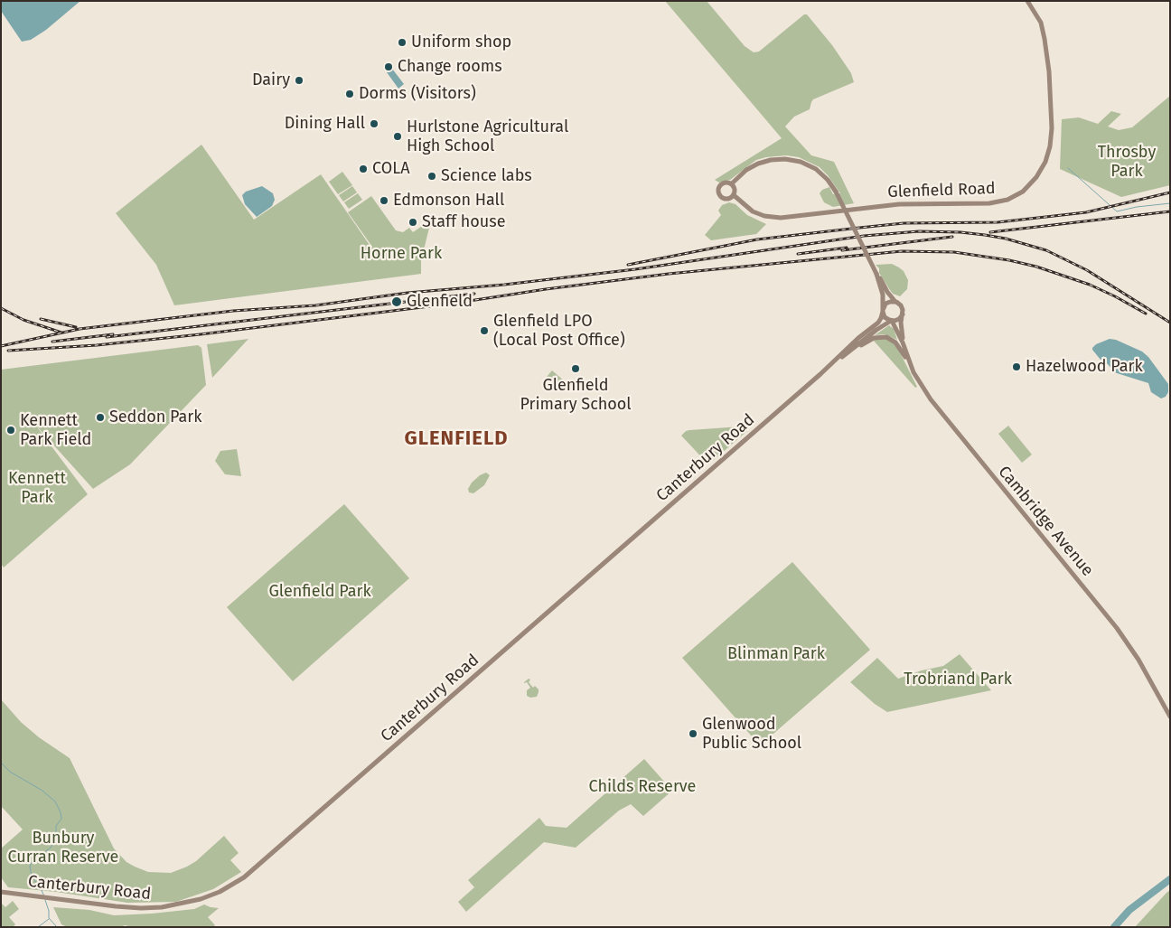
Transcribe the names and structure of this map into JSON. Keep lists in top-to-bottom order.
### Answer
{
  "streets": {
    "main road": ["Glenfield Road", "Canterbury Road", "Cambridge Avenue"]
  },
  "crossings": [
    ["Canterbury Road", "Cambridge Avenue"]
  ],
  "districts": ["GLENFIELD"],
  "parks": [
    "Throsby Park",
    "Horne Park",
    "Kennett Park",
    "Glenfield Park",
    "Blinman Park",
    "Trobriand Park",
    "Childs Reserve",
    "Bunbury Curran Reserve"
  ],
  "places": [
    "Uniform shop",
    "Change rooms",
    "Dairy",
    "Dorms (Visitors)",
    "Dining Hall",
    "Hurlstone Agricultural High School",
    "COLA",
    "Science labs",
    "Edmonson Hall",
    "Staff house",
    "Glenfield",
    "Glenfield LPO (Local Post Office)",
    "Hazelwood Park",
    "Glenfield Primary School",
    "Seddon Park",
    "Kennett Park Field",
    "Glenwood Public School"
  ]
}
